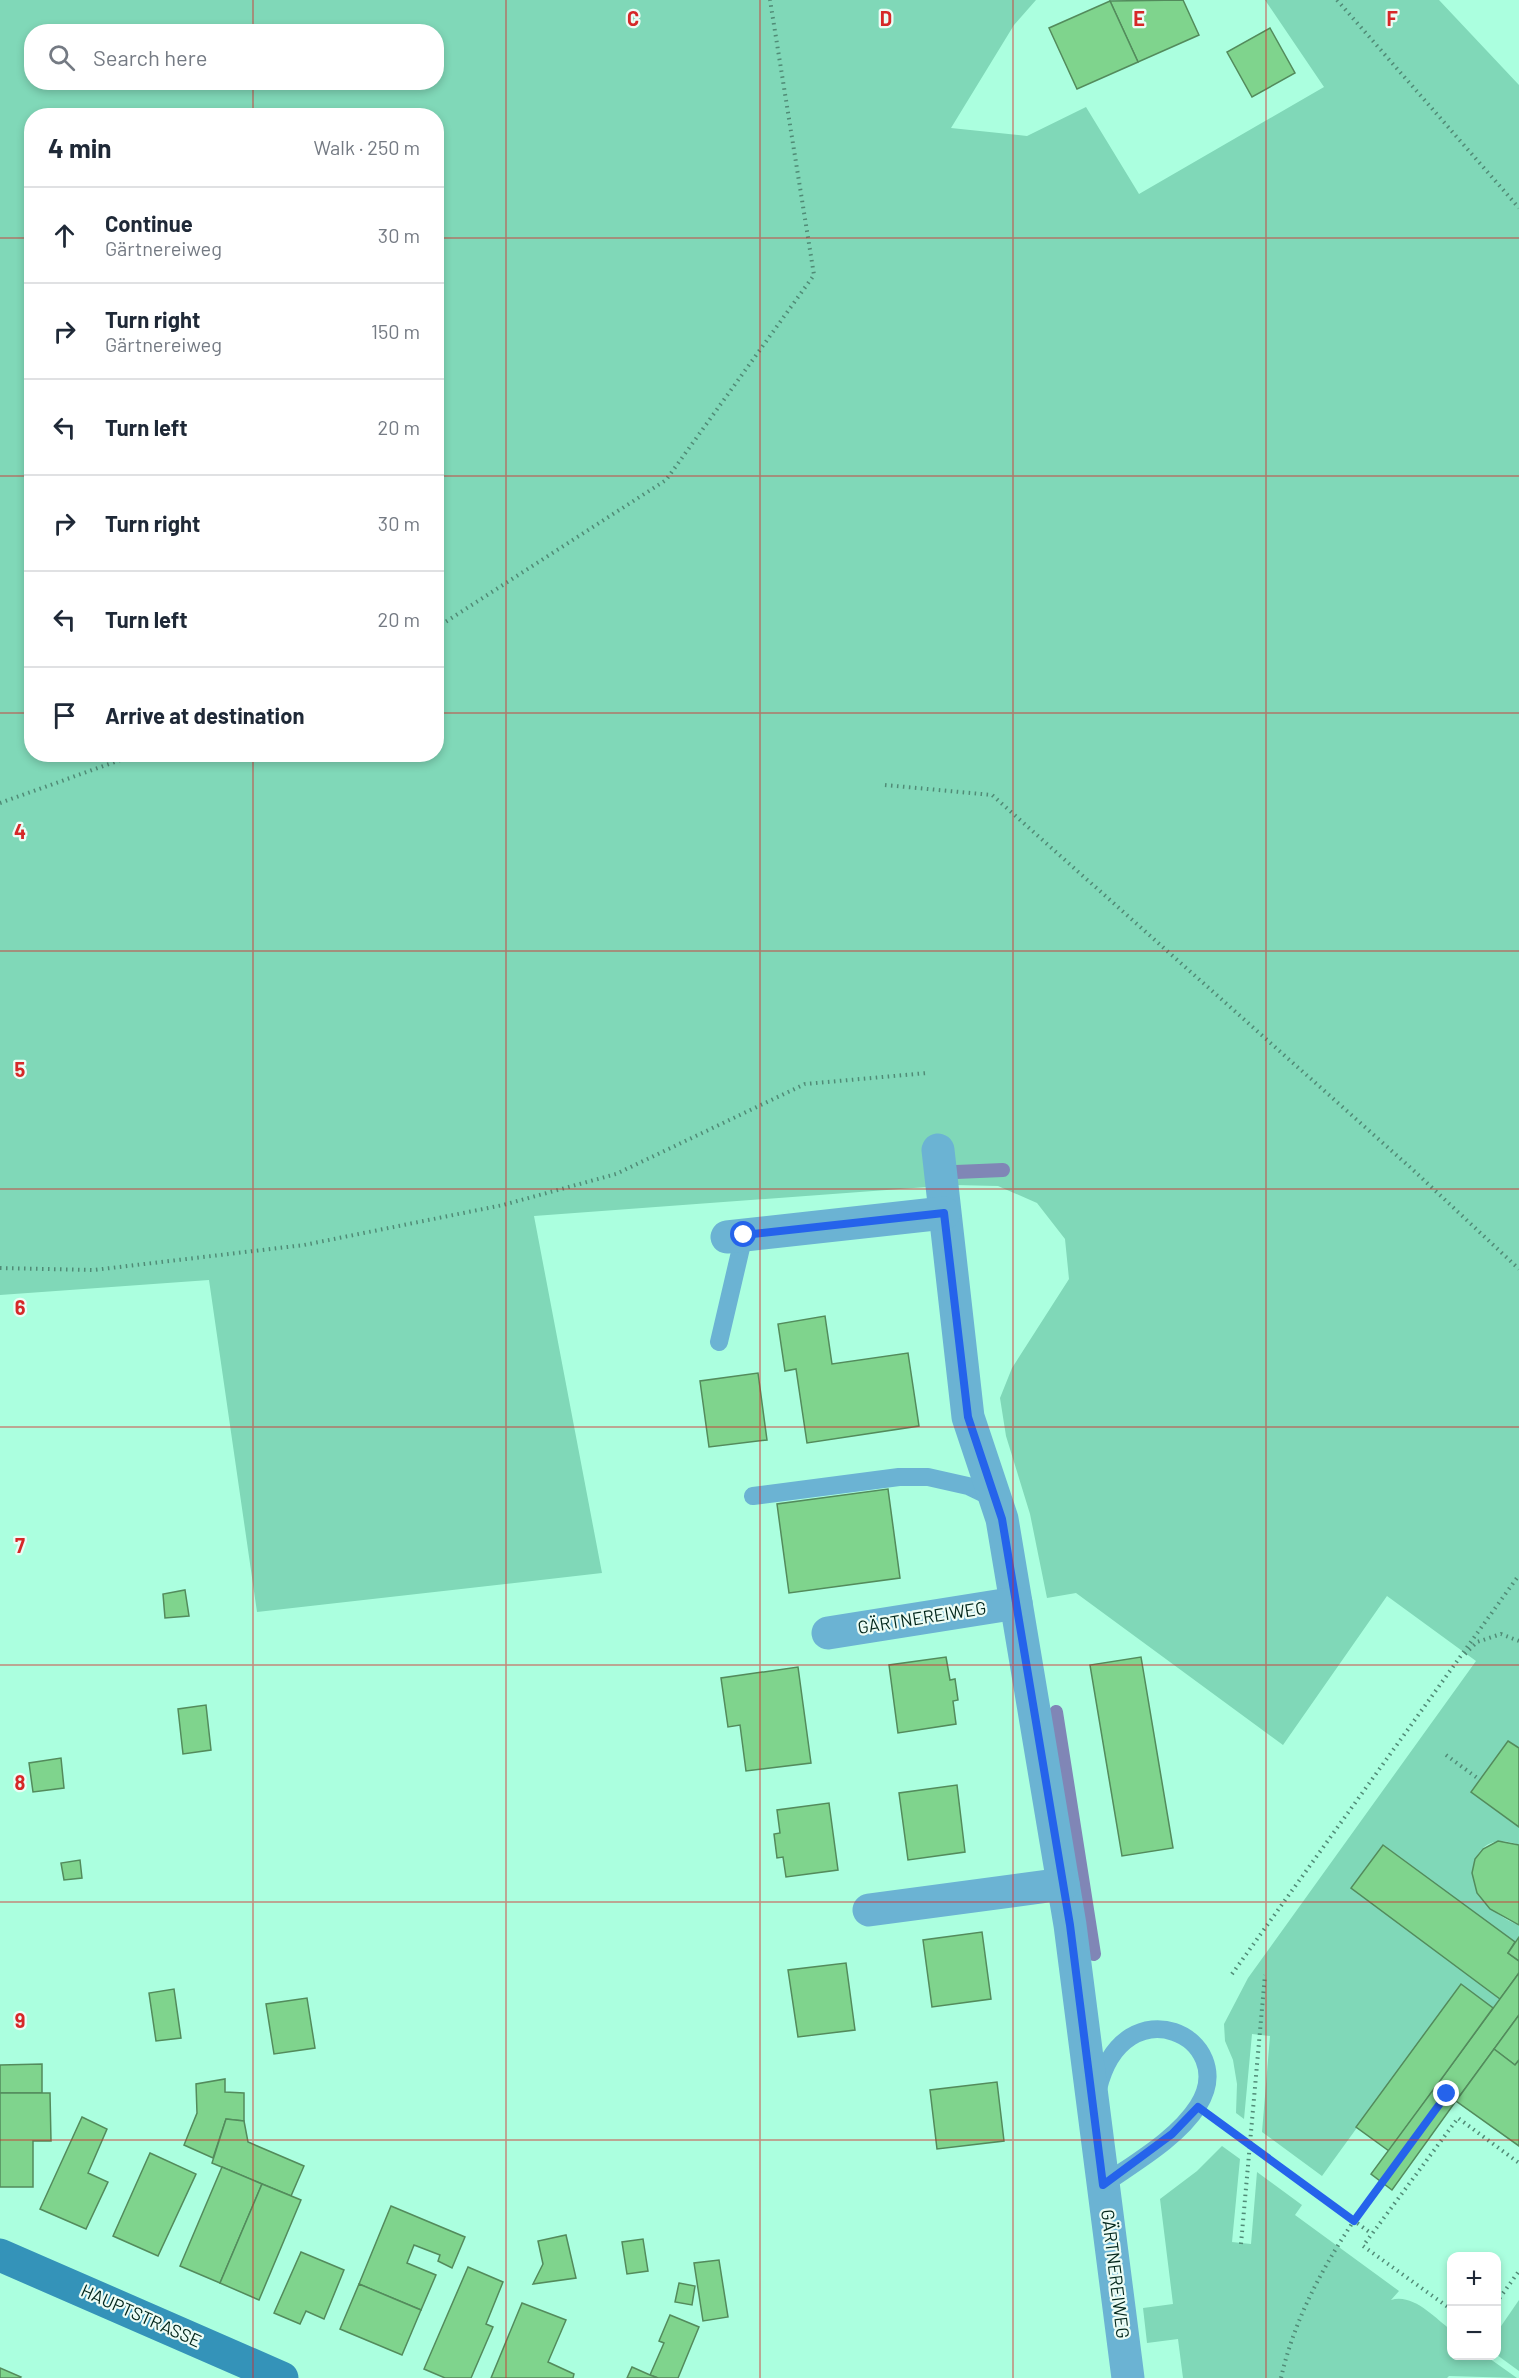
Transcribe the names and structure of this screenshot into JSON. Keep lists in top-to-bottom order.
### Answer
{
  "streets": {
    "main road": ["HAUPTSTRASSE"],
    "street": ["GÄRTNEREIWEG"]
  },
  "page": {
    "search": "Search here",
    "heading": ["4 min", "Walk · 250 m"],
    "list": [
      ["Continue", "Gärtnereiweg", "30 m"],
      ["Turn right", "Gärtnereiweg", "150 m"],
      ["Turn left", "20 m"],
      ["Turn right", "30 m"],
      ["Turn left", "20 m"],
      "Arrive at destination"
    ],
    "map_buttons": ["+", "−"]
  },
  "grid": {
    "columns": [
      "C",
      "D",
      "E",
      "F"
    ],
    "rows": [
      "4",
      "5",
      "6",
      "7",
      "8",
      "9"
    ]
  }
}
